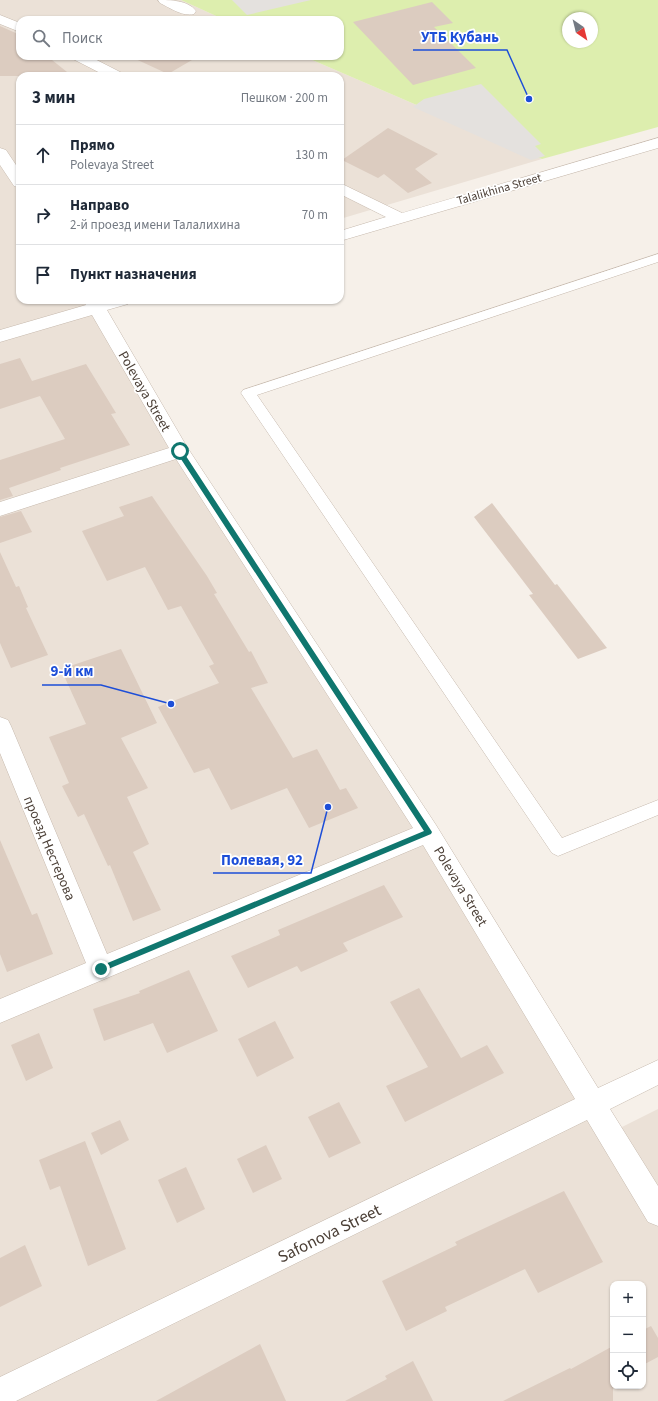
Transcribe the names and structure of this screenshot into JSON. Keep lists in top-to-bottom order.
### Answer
{
  "streets": {
    "street": [
      "Talalikhina Street",
      "Polevaya Street",
      "проезд Нестерова",
      "Safonova Street"
    ]
  },
  "crossings": [
    ["Polevaya Street", "Safonova Street"]
  ],
  "places": ["УТБ Кубань", "9-й км", "Полевая, 92"],
  "north": "bottom right",
  "page": {
    "search": "Поиск",
    "heading": ["3 мин", "Пешком · 200 m"],
    "list": [
      ["Прямо", "Polevaya Street", "130 m"],
      ["Направо", "2-й проезд имени Талалихина", "70 m"],
      "Пункт назначения"
    ],
    "map_buttons": ["+", "−"]
  }
}
